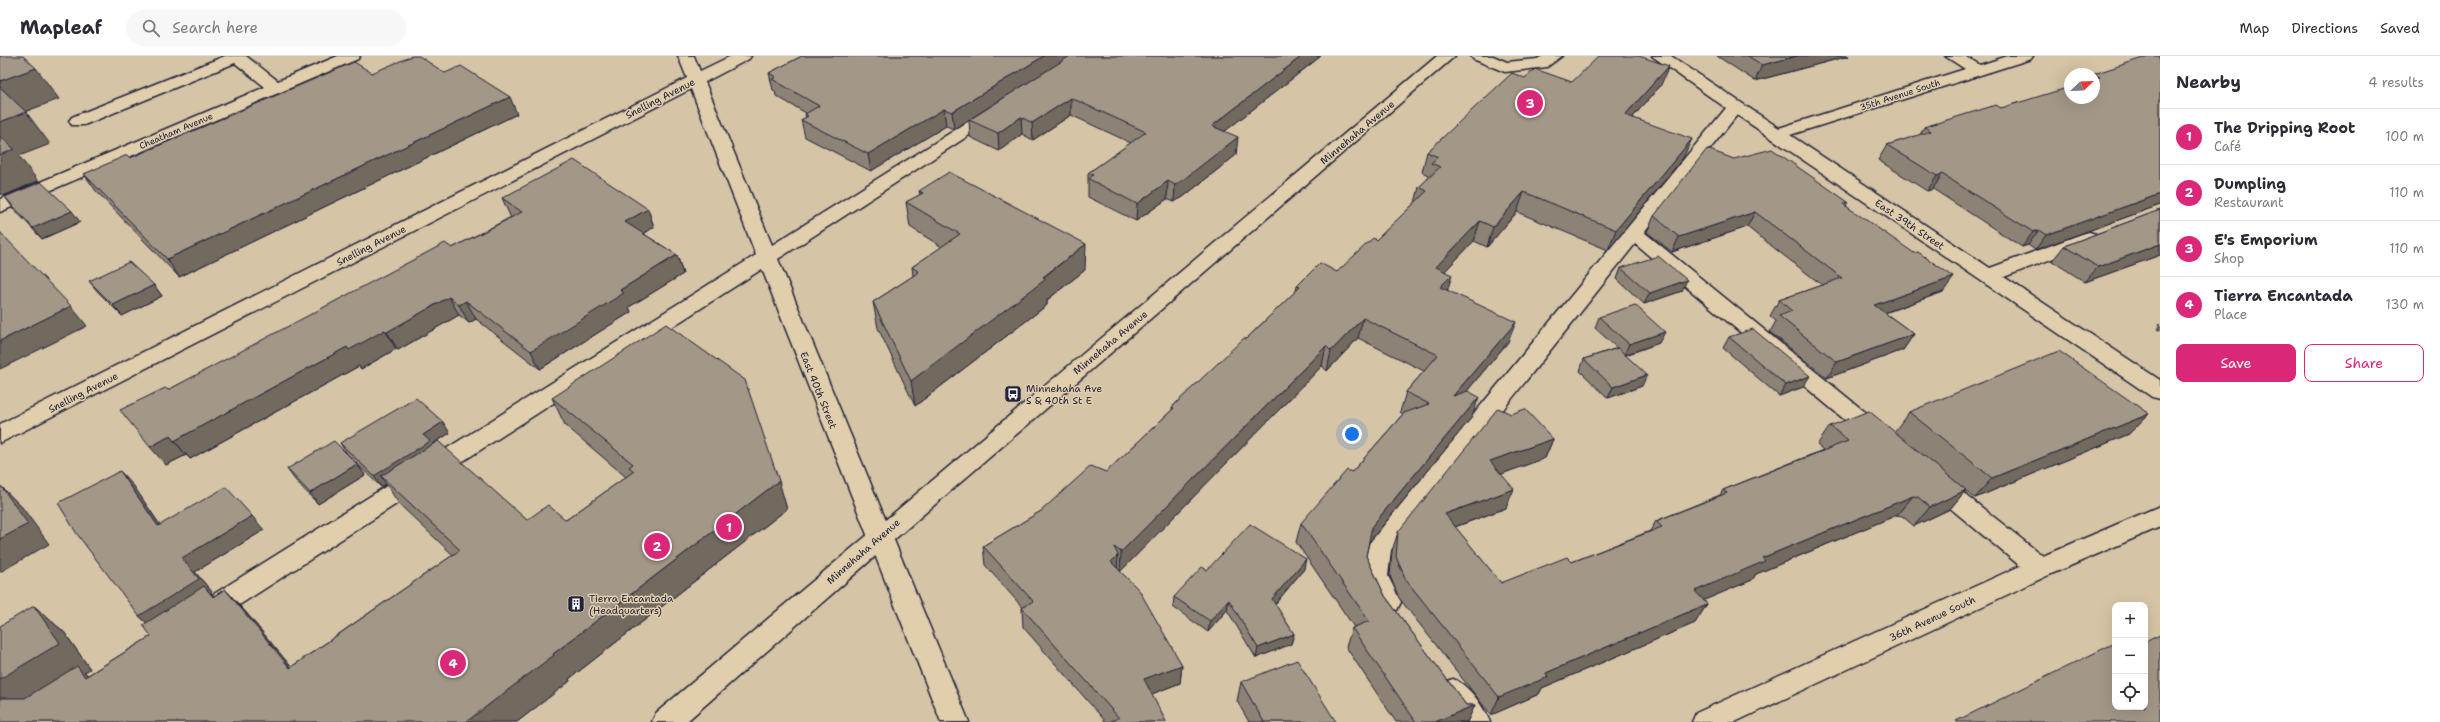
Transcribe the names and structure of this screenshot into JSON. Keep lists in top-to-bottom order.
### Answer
{
  "streets": {
    "street": [
      "35th Avenue South",
      "Snelling Avenue",
      "Cheatham Avenue",
      "Minnehaha Avenue",
      "East 39th Street",
      "East 40th Street",
      "36th Avenue South"
    ]
  },
  "crossings": [
    ["35th Avenue South", "East 39th Street"],
    ["Snelling Avenue", "East 40th Street"],
    ["Minnehaha Avenue", "East 40th Street"]
  ],
  "places": {
    "bus stop": ["Minnehaha Ave S & 40th St E"],
    "building": ["Tierra Encantada (Headquarters)"]
  },
  "north": "top right",
  "page": {
    "header": "Mapleaf",
    "search": "Search here",
    "nav": ["Map", "Directions", "Saved"],
    "heading": ["Nearby", "4 results"],
    "pins": [
      "3",
      "1",
      "2",
      "4"
    ],
    "list": [
      {
        "mark": "1",
        "name": "The Dripping Root",
        "note": "Café",
        "value": "100 m"
      },
      {
        "mark": "2",
        "name": "Dumpling",
        "note": "Restaurant",
        "value": "110 m"
      },
      {
        "mark": "3",
        "name": "E's Emporium",
        "note": "Shop",
        "value": "110 m"
      },
      {
        "mark": "4",
        "name": "Tierra Encantada",
        "note": "Place",
        "value": "130 m"
      }
    ],
    "buttons": ["Save", "Share"],
    "map_buttons": ["+", "−"]
  }
}
